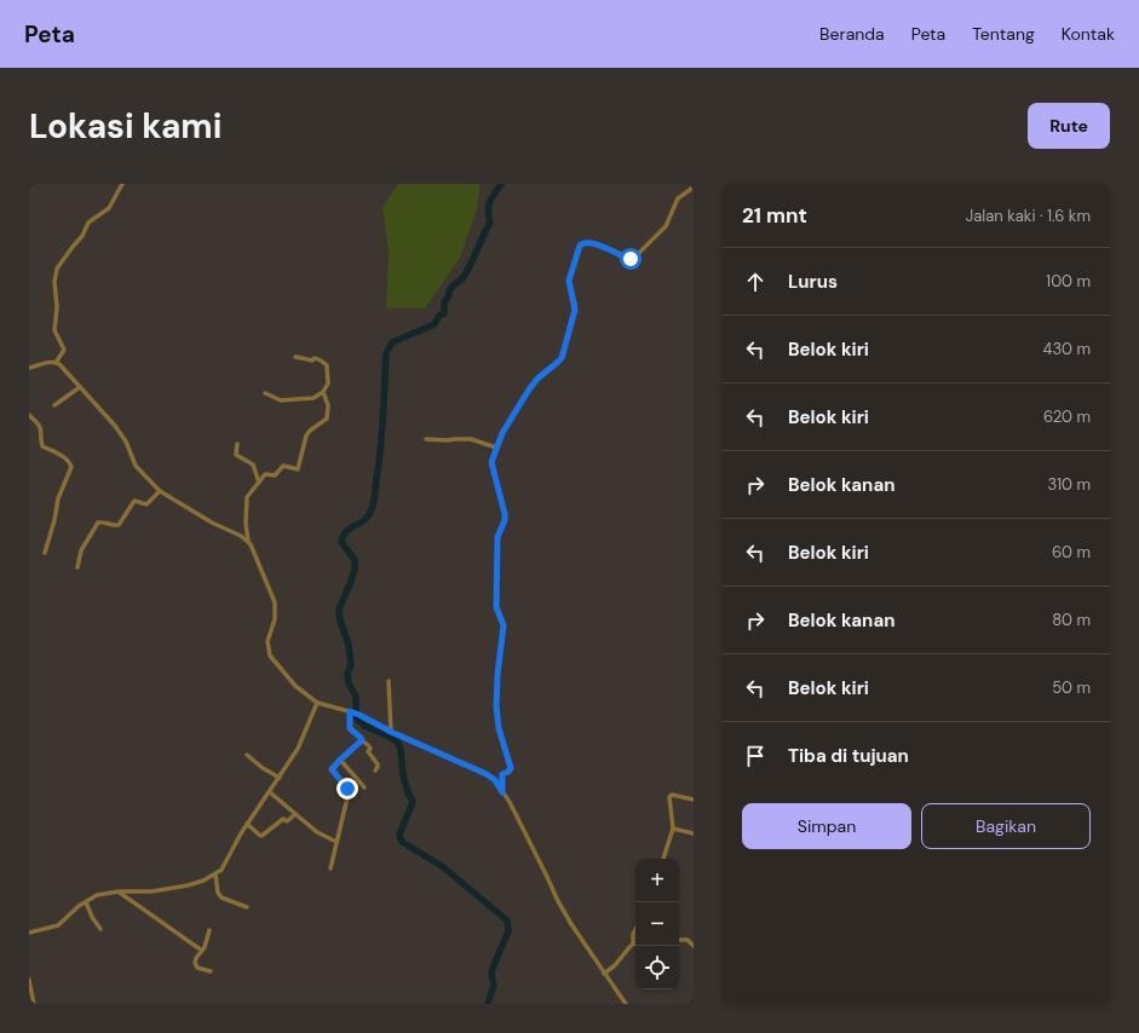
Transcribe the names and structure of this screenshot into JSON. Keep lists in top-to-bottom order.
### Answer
{
  "page": {
    "header": "Peta",
    "nav": [
      "Beranda",
      "Peta",
      "Tentang",
      "Kontak"
    ],
    "buttons": [
      "Rute",
      ["Simpan", "Bagikan"]
    ],
    "title": "Lokasi kami",
    "heading": ["21 mnt", "Jalan kaki · 1.6 km"],
    "list": [
      ["Lurus", "100 m"],
      ["Belok kiri", "430 m"],
      ["Belok kiri", "620 m"],
      ["Belok kanan", "310 m"],
      ["Belok kiri", "60 m"],
      ["Belok kanan", "80 m"],
      ["Belok kiri", "50 m"],
      "Tiba di tujuan"
    ],
    "map_buttons": ["+", "−"]
  }
}
